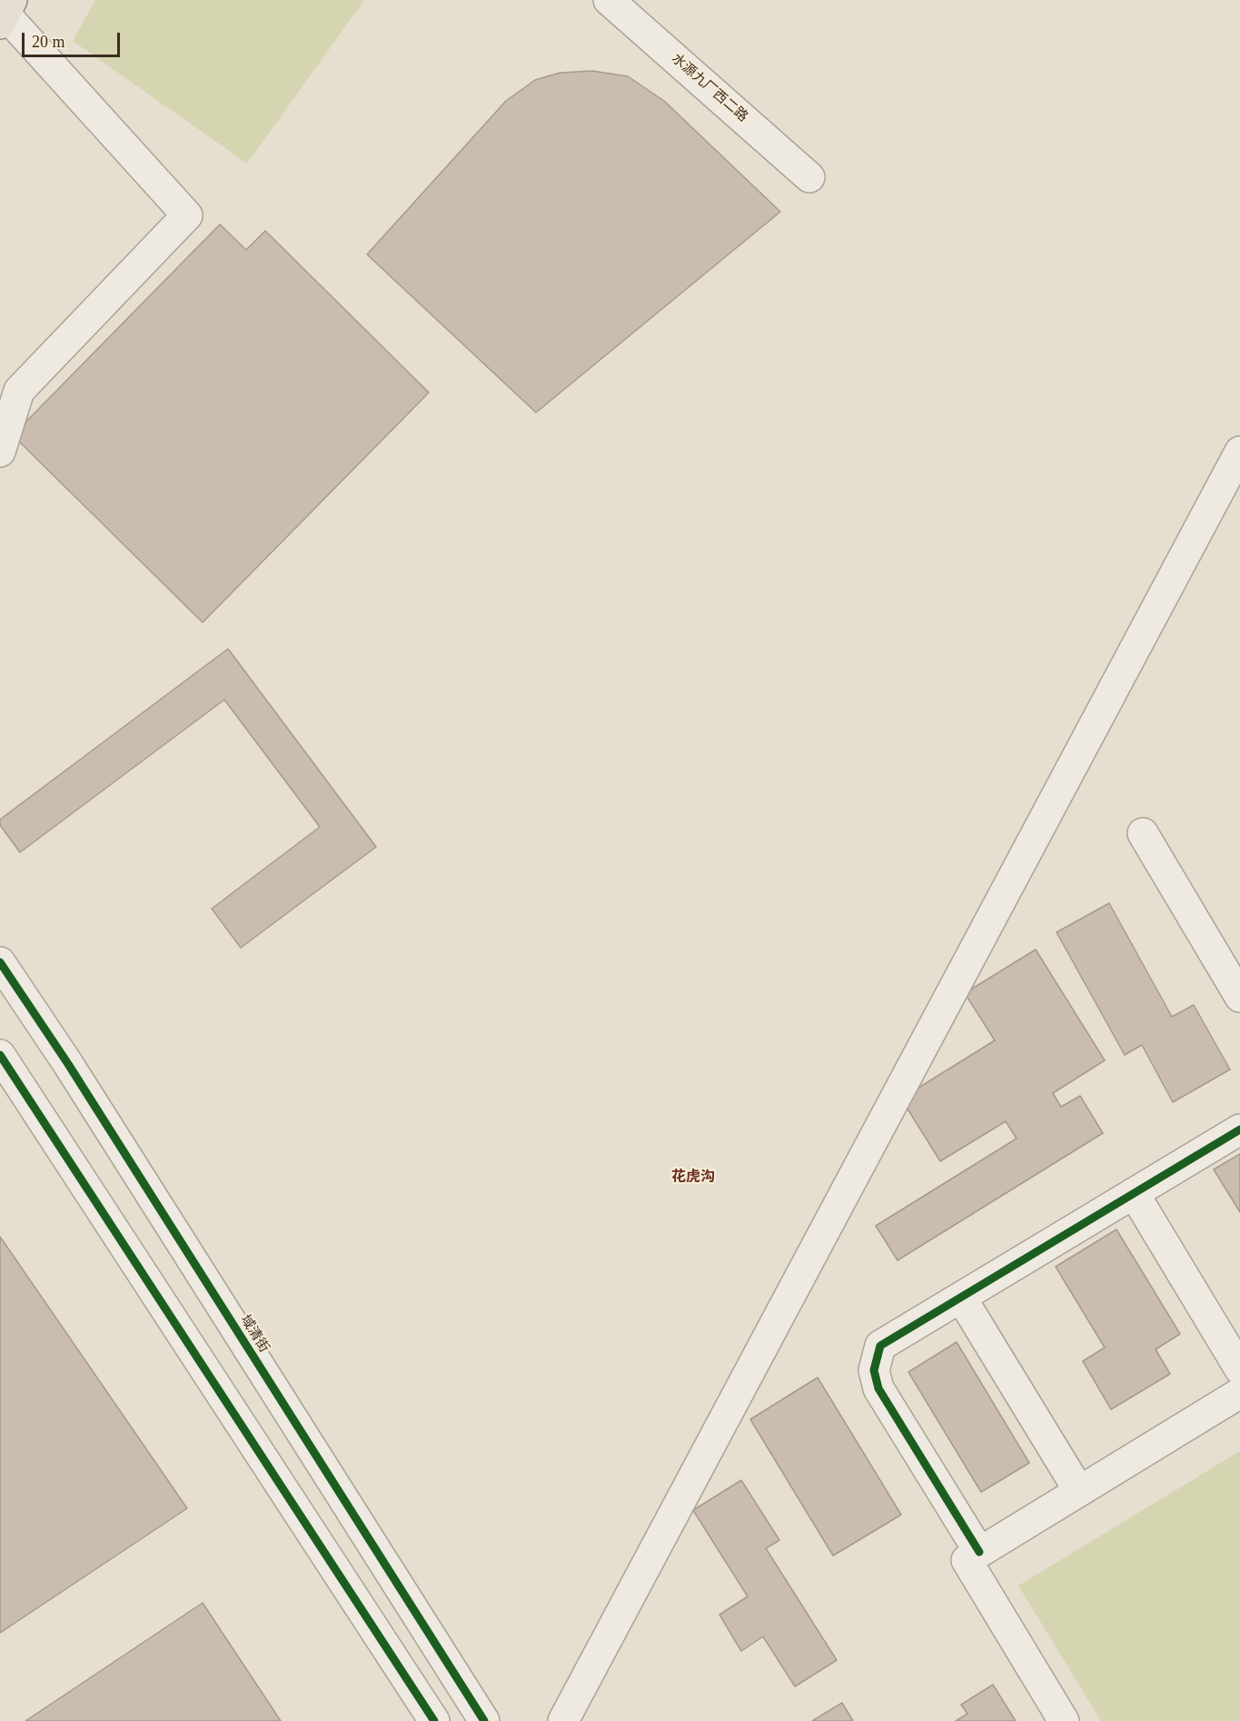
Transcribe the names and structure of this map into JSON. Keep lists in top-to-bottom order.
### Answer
{
  "streets": {
    "street": ["水源九厂西二路", "域清街"]
  },
  "districts": ["花虎沟"],
  "scale_bar": "20 m"
}
